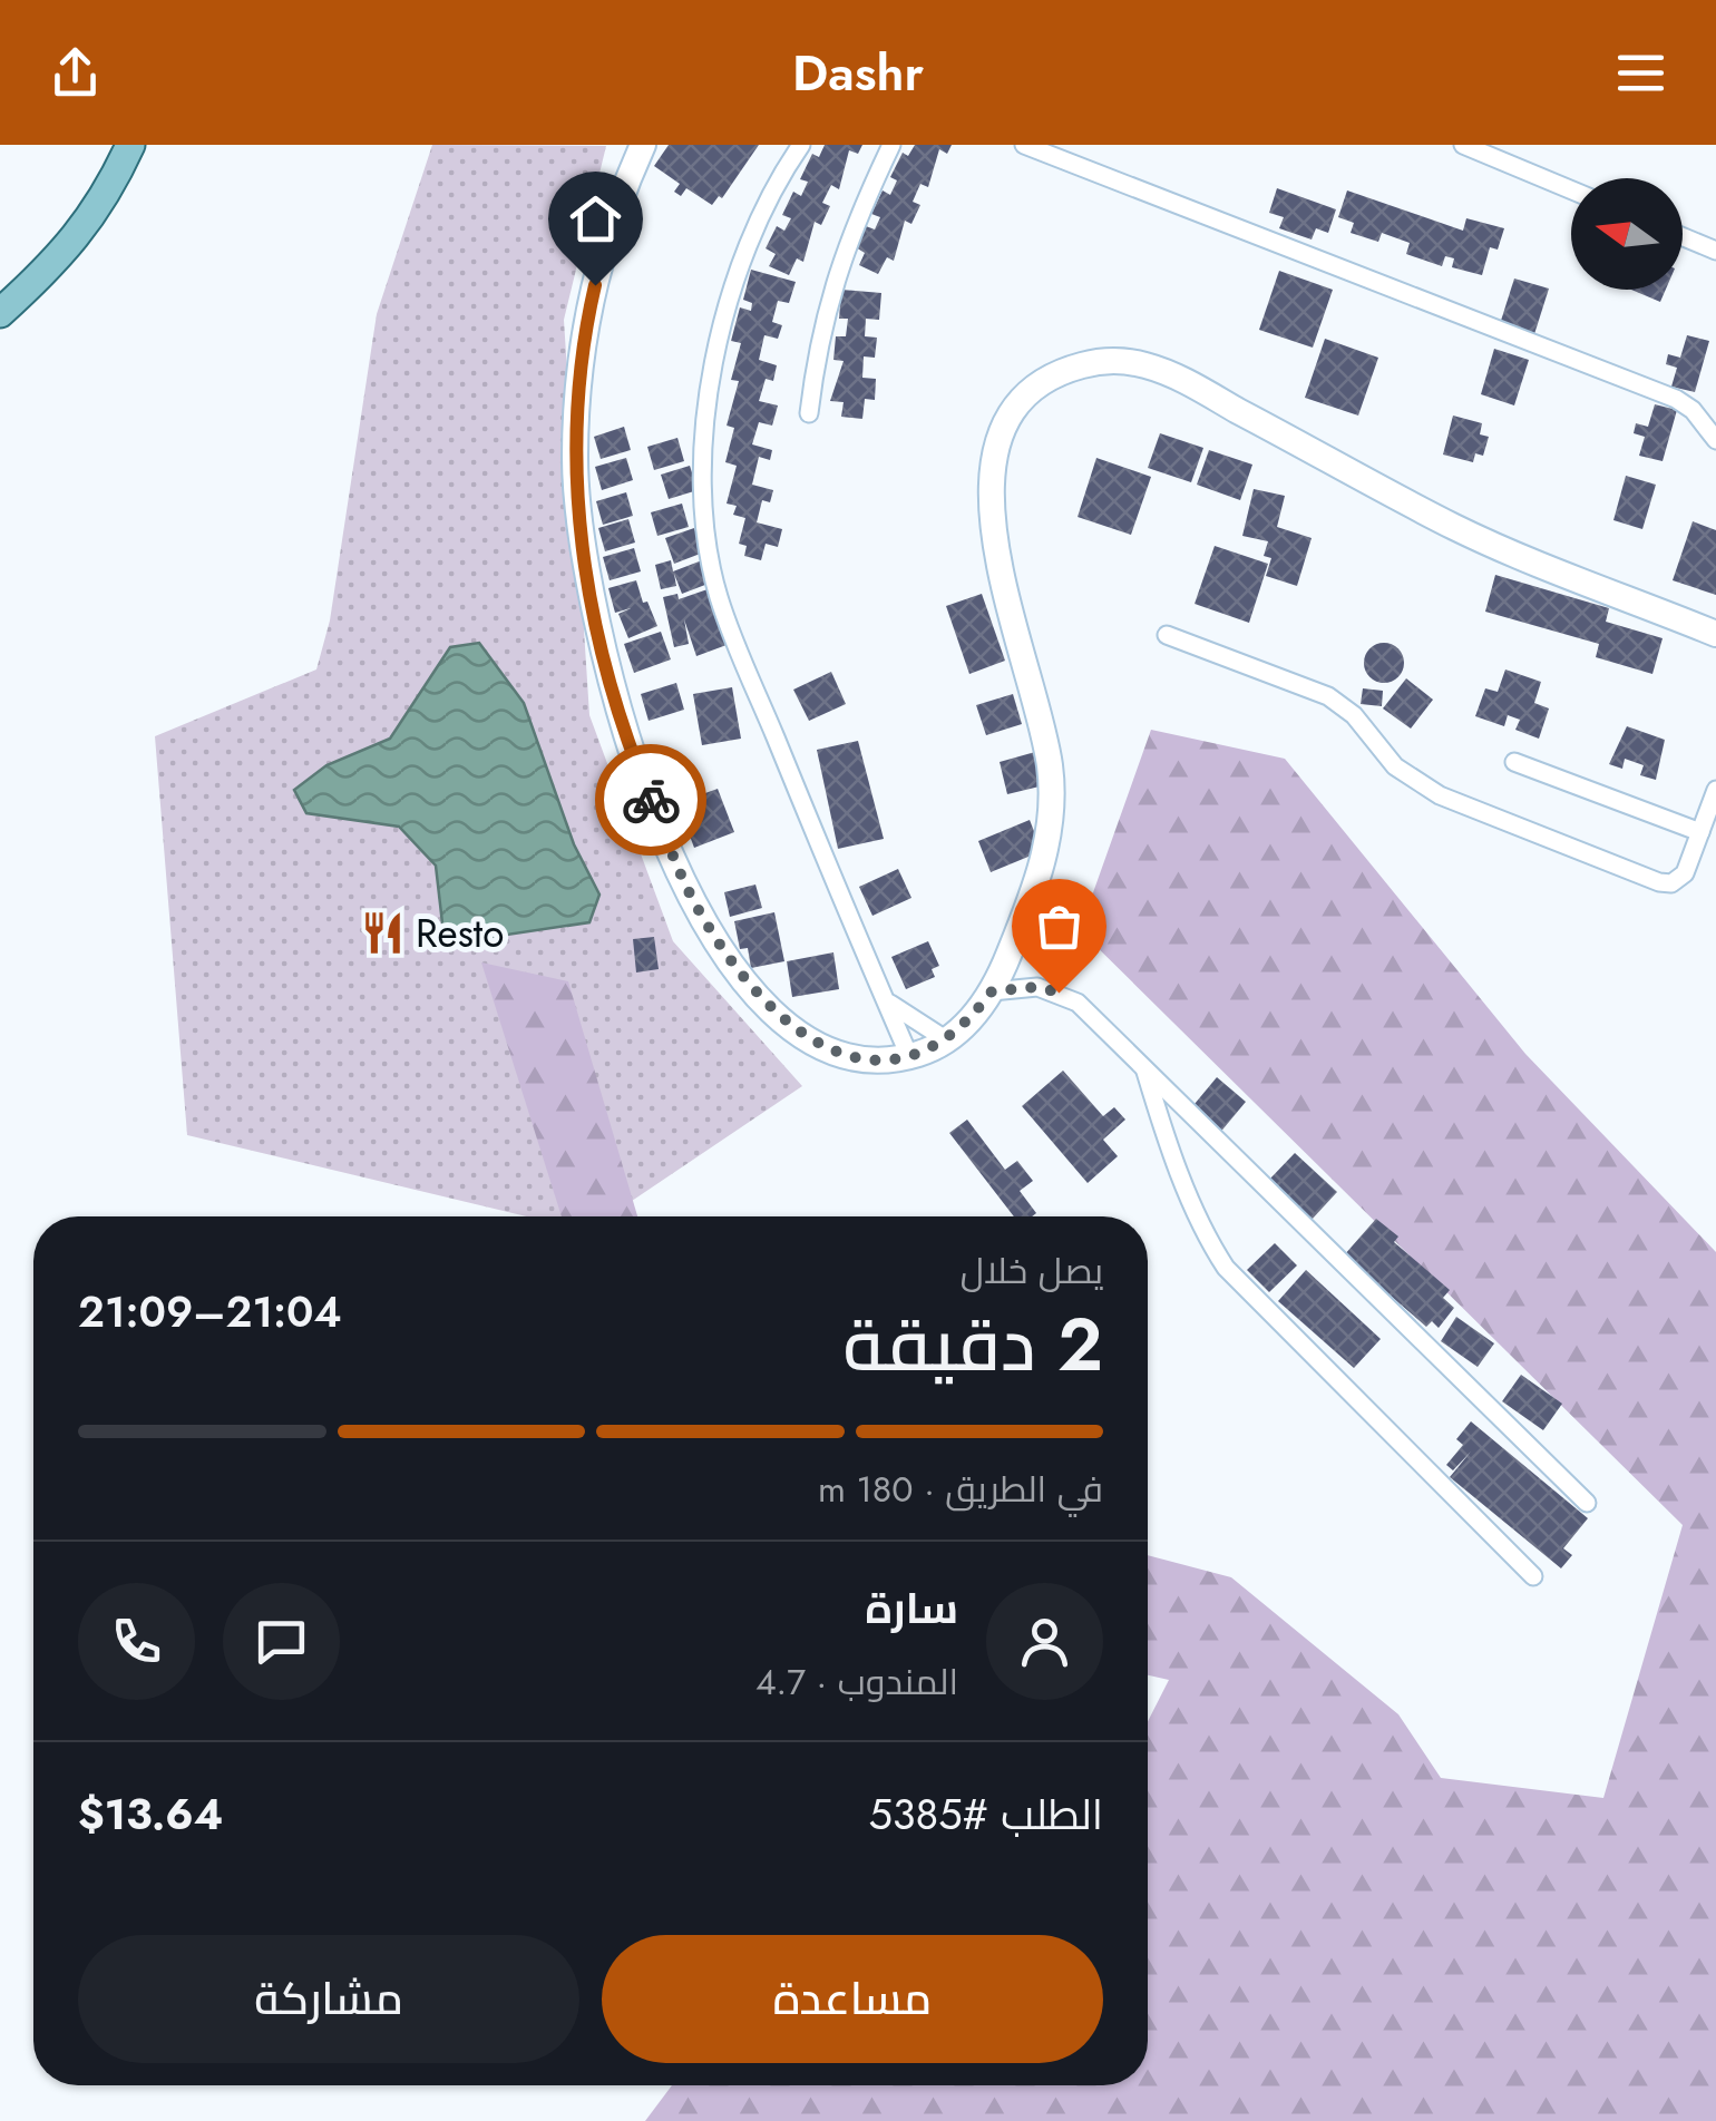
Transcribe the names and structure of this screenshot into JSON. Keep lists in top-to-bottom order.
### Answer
{
  "places": {
    "restaurant": ["Resto"]
  },
  "north": "left",
  "page": {
    "header": "Dashr",
    "heading": ["2 دقيقة", "يصل خلال", "21:04–21:09"],
    "panel": [
      "سارة",
      "المندوب · 4.7",
      "الطلب #5385",
      "$13.64"
    ],
    "bar": "في الطريق · 180 m",
    "buttons": ["مساعدة", "مشاركة"]
  }
}
